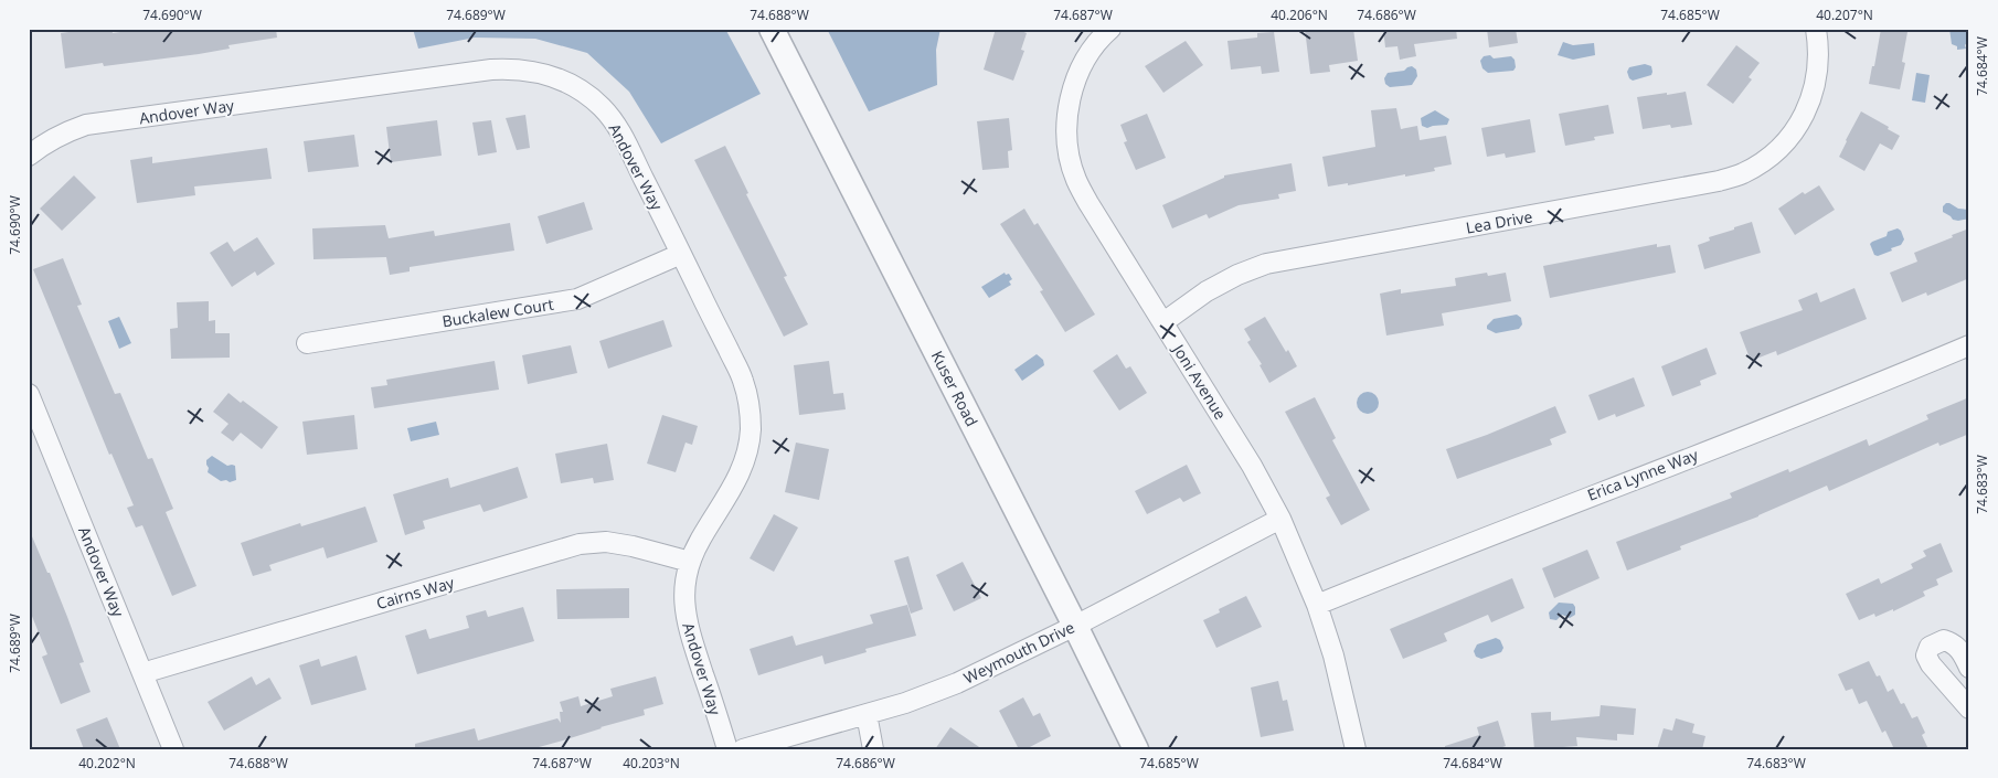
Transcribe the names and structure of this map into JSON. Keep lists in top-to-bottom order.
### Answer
{
  "streets": {
    "street": [
      "Andover Way",
      "Lea Drive",
      "Buckalew Court",
      "Joni Avenue",
      "Kuser Road",
      "Erica Lynne Way",
      "Cairns Way",
      "Weymouth Drive"
    ]
  },
  "crossings": [
    ["Andover Way", "Buckalew Court"],
    ["Andover Way", "Cairns Way"],
    ["Lea Drive", "Joni Avenue"],
    ["Joni Avenue", "Erica Lynne Way"],
    ["Joni Avenue", "Weymouth Drive"],
    ["Kuser Road", "Weymouth Drive"]
  ],
  "coordinates": [
    "74.690°W",
    "74.689°W",
    "74.688°W",
    "74.687°W",
    "40.206°N",
    "74.686°W",
    "74.685°W",
    "40.207°N",
    "74.684°W",
    "74.683°W",
    "40.202°N",
    "40.203°N"
  ]
}
